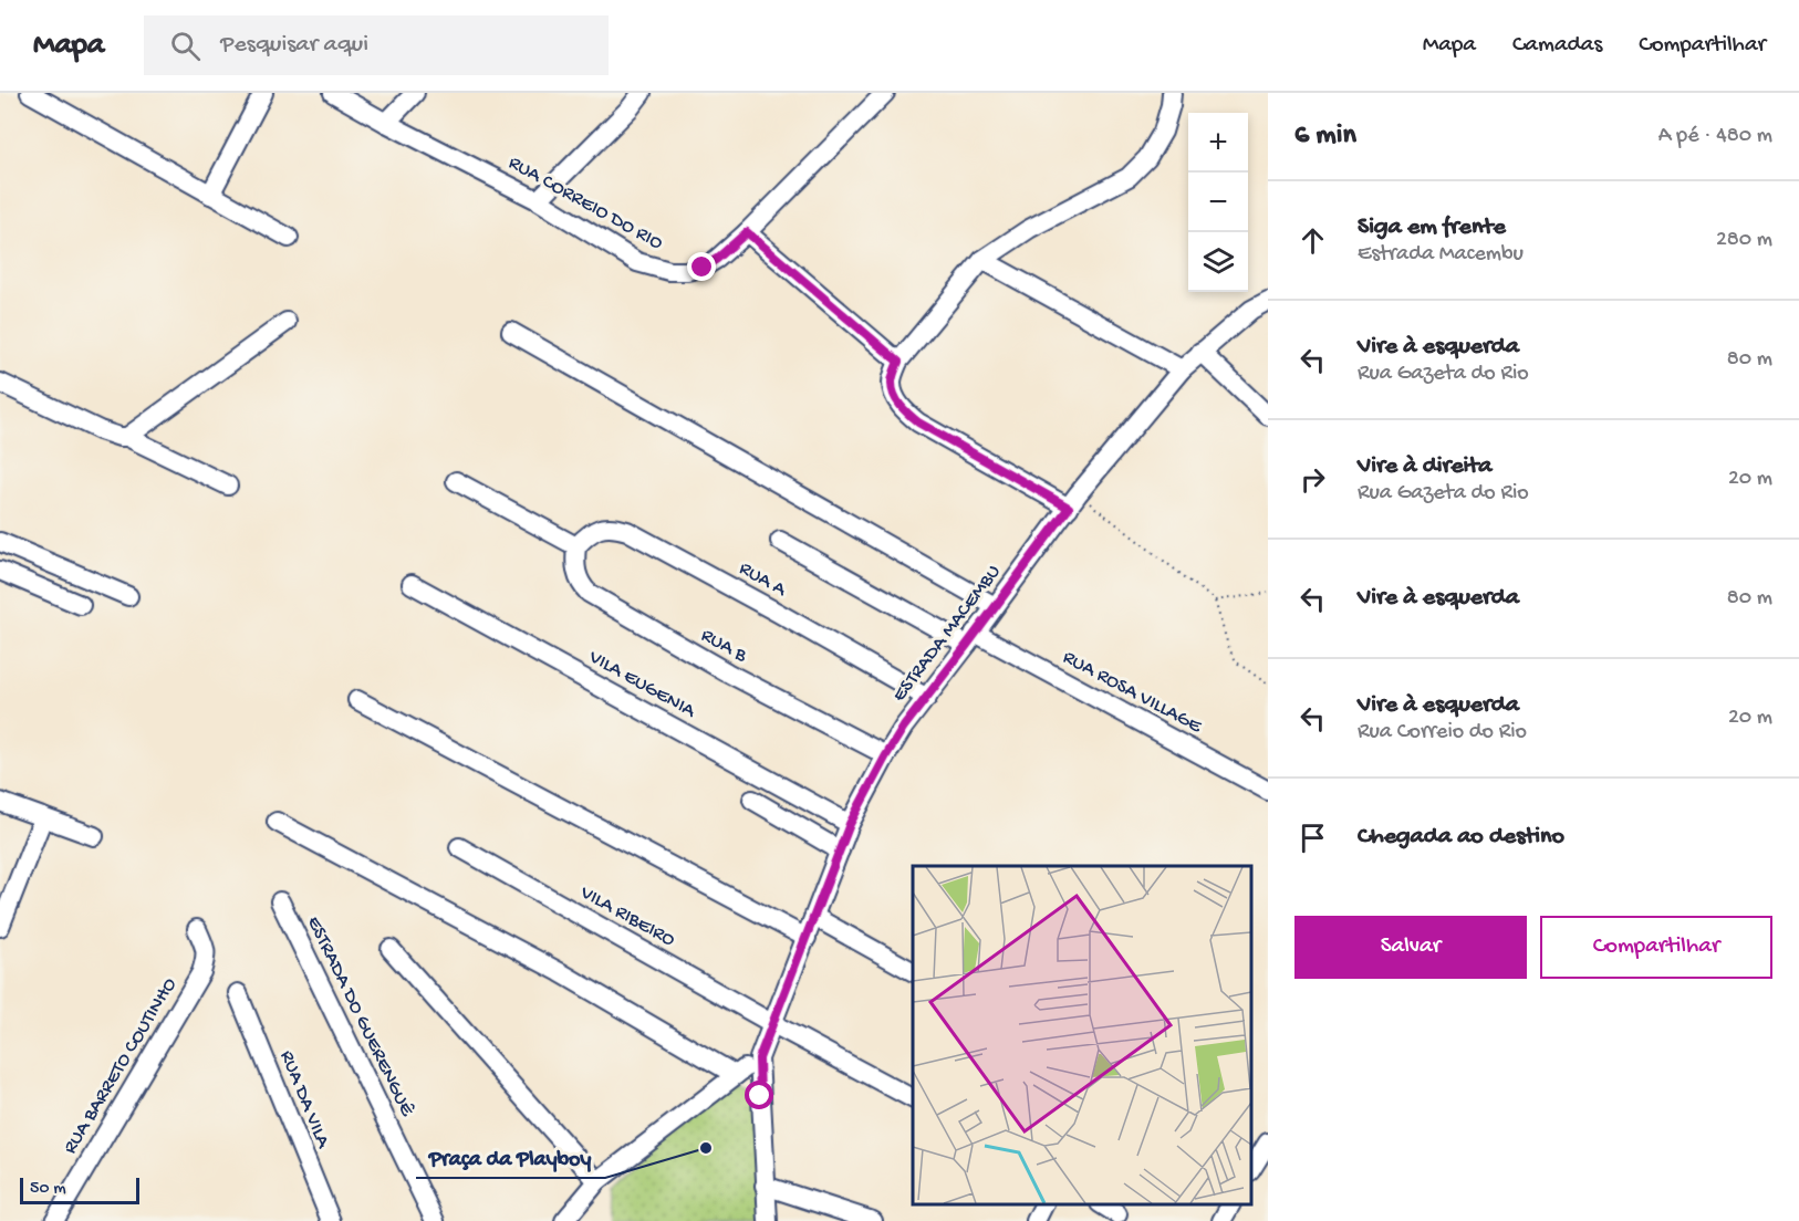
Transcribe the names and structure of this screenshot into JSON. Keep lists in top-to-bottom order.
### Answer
{
  "streets": {
    "street": [
      "RUA CORREIO DO RIO",
      "RUA A",
      "ESTRADA MACEMBU",
      "RUA B",
      "VILA EUGENIA",
      "RUA ROSA VILLAGE",
      "VILA RIBEIRO",
      "ESTRADA DO GUERENGUÊ",
      "RUA BARRETO COUTINHO",
      "RUA DA VILA"
    ]
  },
  "crossings": [
    ["RUA A", "ESTRADA MACEMBU"],
    ["RUA A", "RUA B"],
    ["ESTRADA MACEMBU", "RUA B"],
    ["ESTRADA MACEMBU", "VILA EUGENIA"],
    ["ESTRADA MACEMBU", "RUA ROSA VILLAGE"],
    ["ESTRADA MACEMBU", "VILA RIBEIRO"]
  ],
  "places": ["Praça da Playboy"],
  "scale_bar": "50 m",
  "page": {
    "header": "Mapa",
    "search": "Pesquisar aqui",
    "nav": ["Mapa", "Camadas", "Compartilhar"],
    "heading": ["6 min", "A pé · 480 m"],
    "map_buttons": ["+", "−"],
    "list": [
      ["Siga em frente", "Estrada Macembu", "280 m"],
      ["Vire à esquerda", "Rua Gazeta do Rio", "80 m"],
      ["Vire à direita", "Rua Gazeta do Rio", "20 m"],
      ["Vire à esquerda", "80 m"],
      ["Vire à esquerda", "Rua Correio do Rio", "20 m"],
      "Chegada ao destino"
    ],
    "buttons": ["Salvar", "Compartilhar"],
    "scale": "50 m"
  }
}
